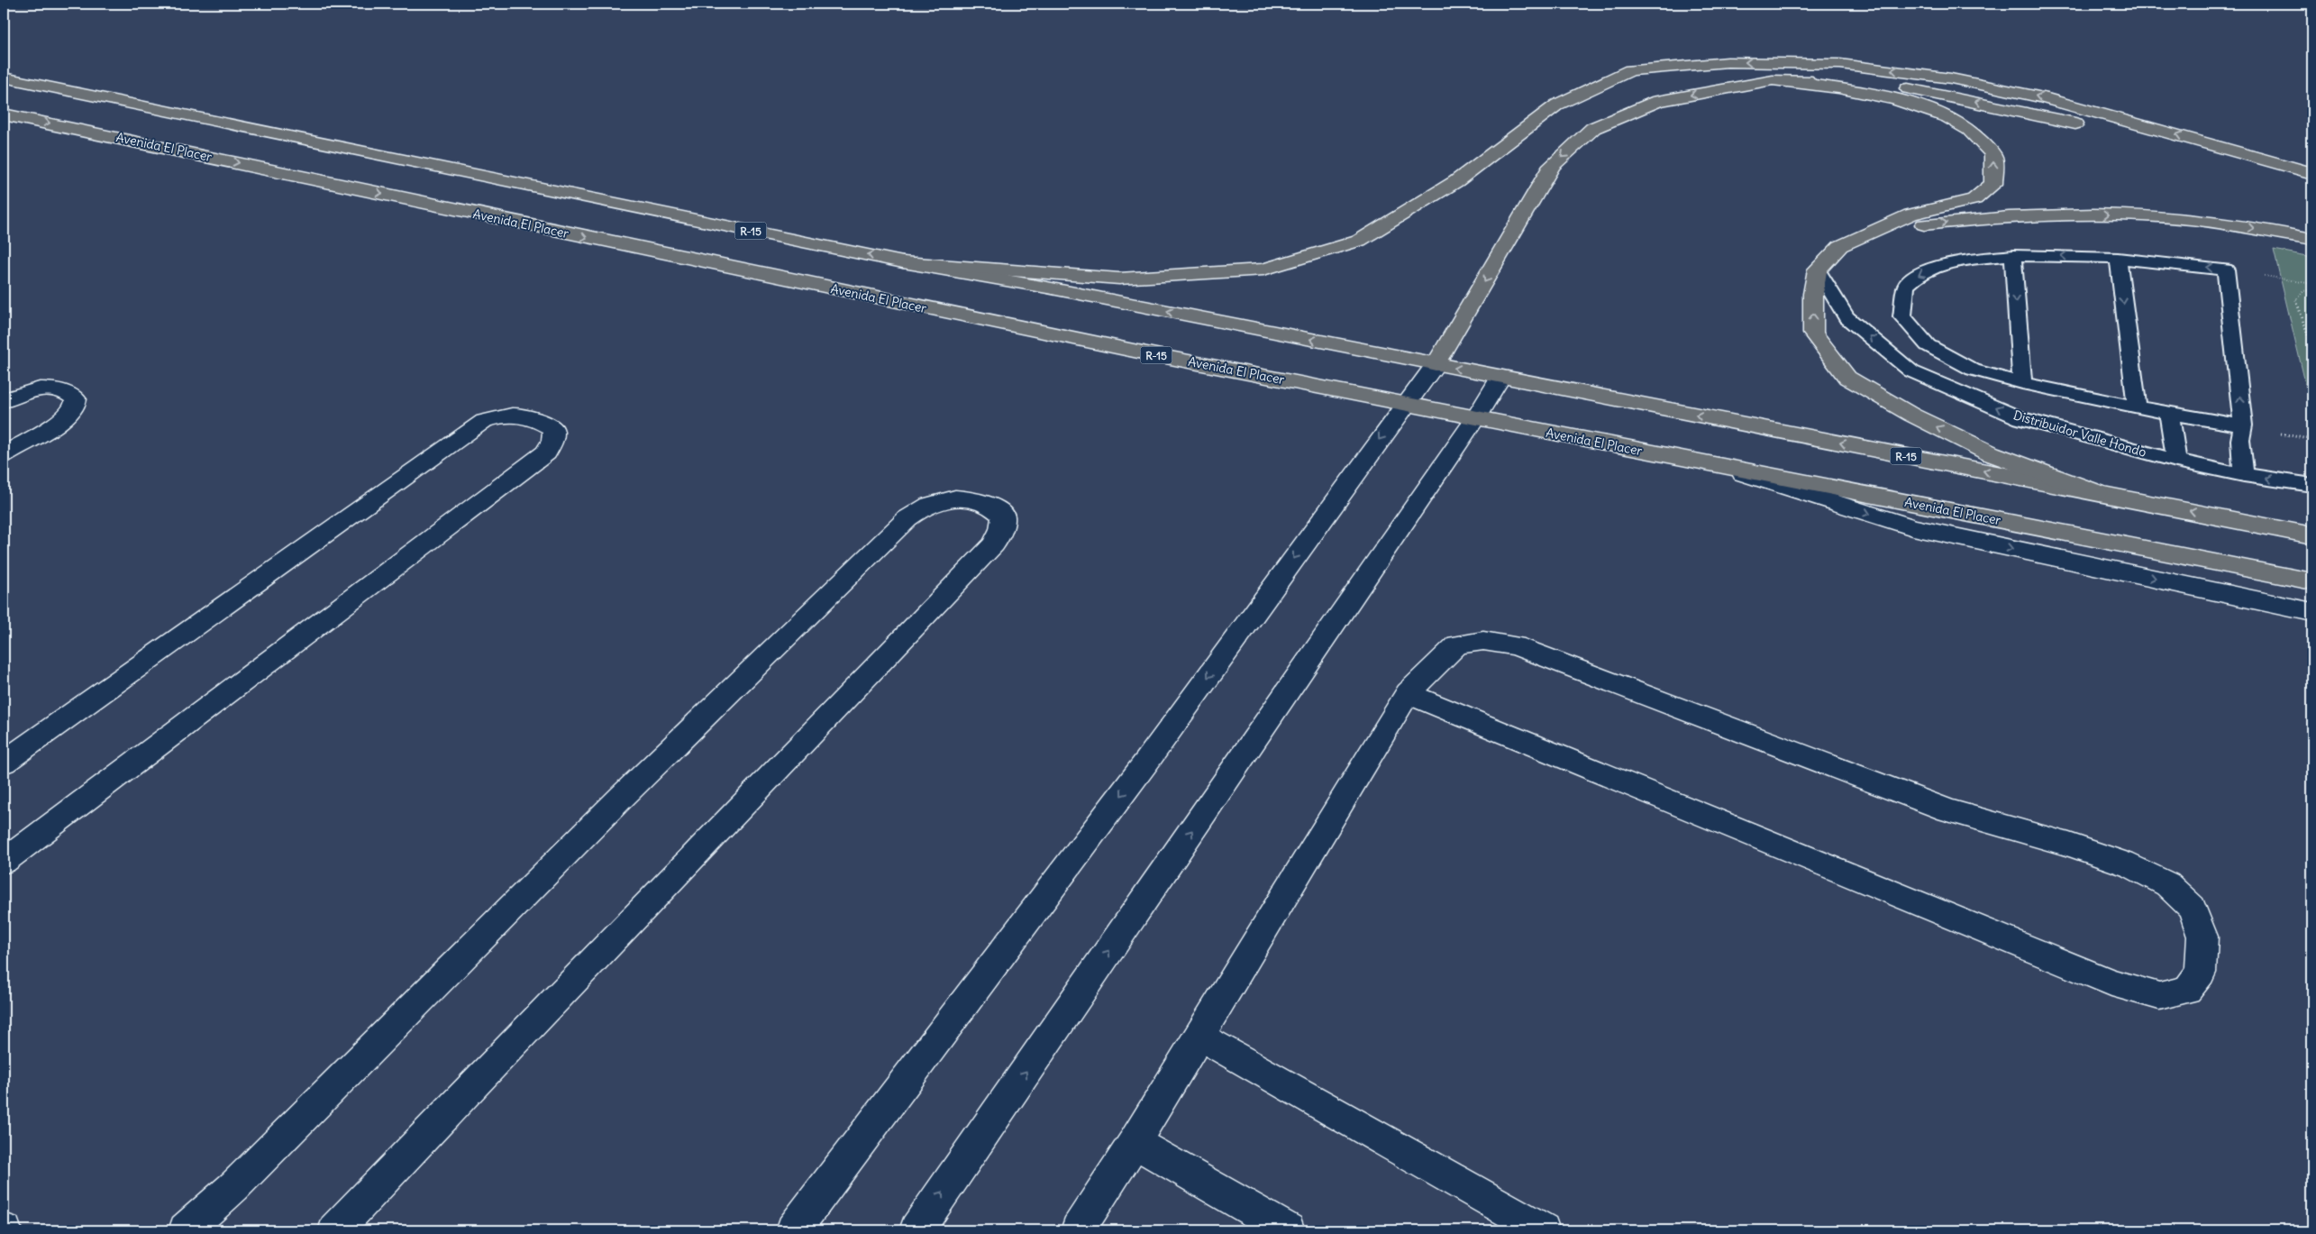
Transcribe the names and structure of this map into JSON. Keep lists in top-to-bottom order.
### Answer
{
  "streets": {
    "main road": ["Avenida El Placer", "R-15"],
    "lane": ["Distribuidor Valle Hondo"]
  }
}
